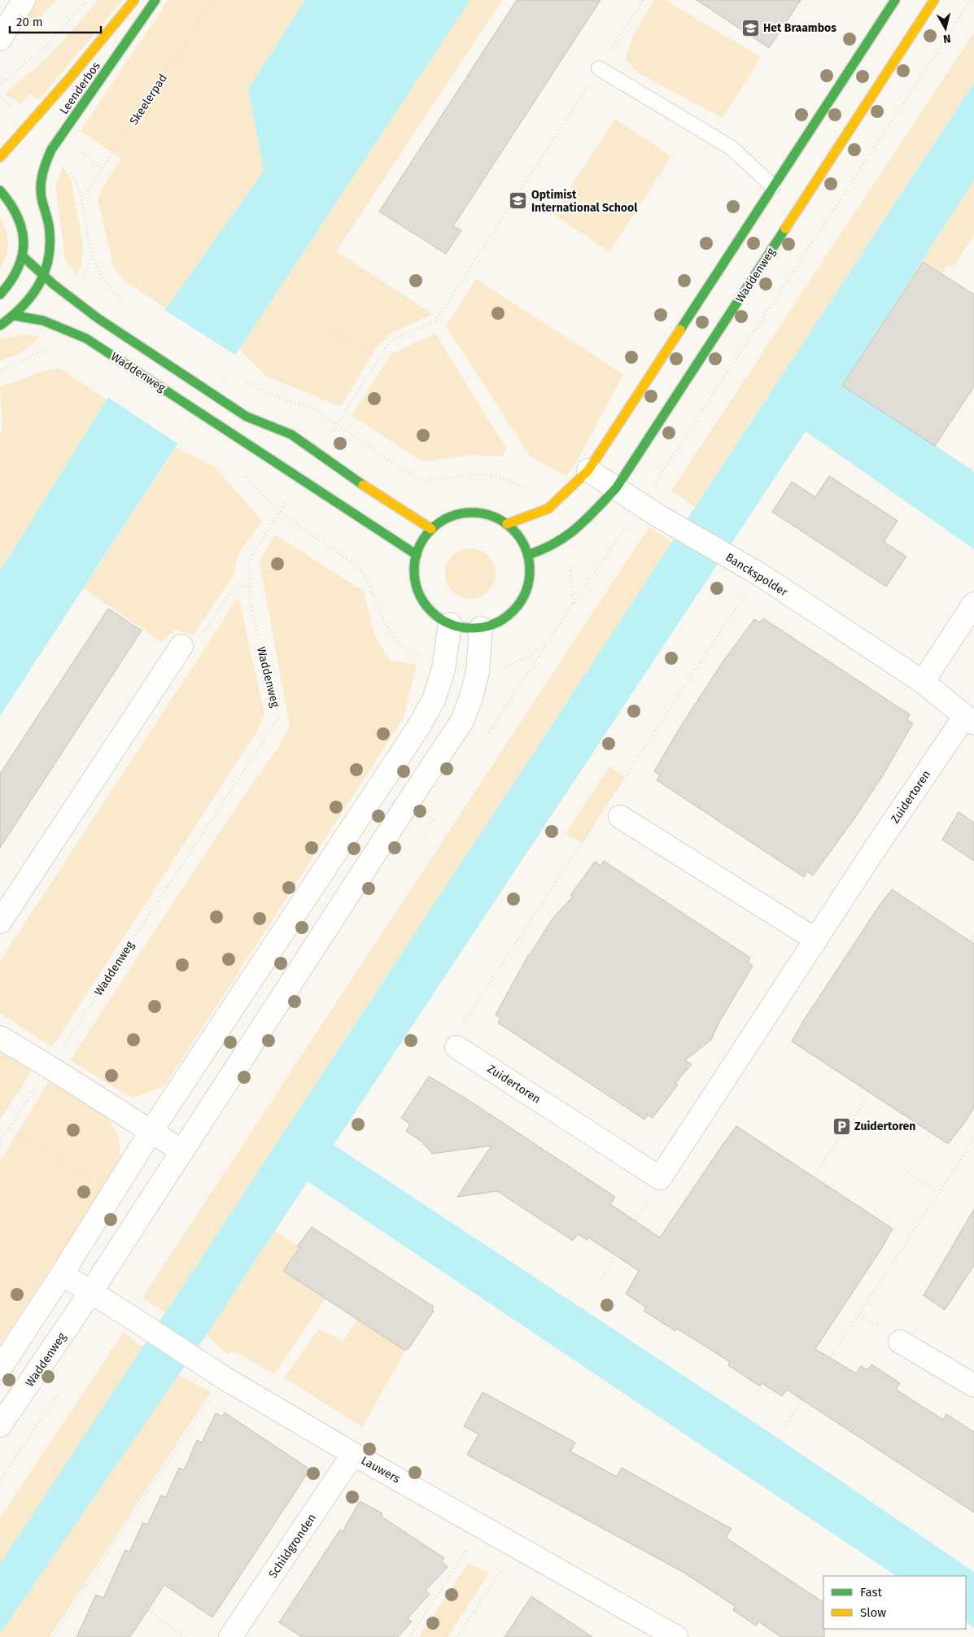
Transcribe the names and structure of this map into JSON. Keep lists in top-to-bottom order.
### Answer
{
  "streets": {
    "street": [
      "Leenderbos",
      "Waddenweg",
      "Banckspolder",
      "Zuidertoren",
      "Lauwers",
      "Schildgronden"
    ],
    "path": ["Skeelerpad"]
  },
  "crossings": [
    ["Leenderbos", "Waddenweg"],
    ["Waddenweg", "Banckspolder"],
    ["Waddenweg", "Lauwers"],
    ["Banckspolder", "Zuidertoren"],
    ["Lauwers", "Schildgronden"]
  ],
  "places": {
    "school or university": ["Het Braambos", "Optimist International School"],
    "parking": ["Zuidertoren"]
  },
  "legend": ["Fast", "Slow"],
  "scale_bar": "20 m",
  "north": "bottom"
}
